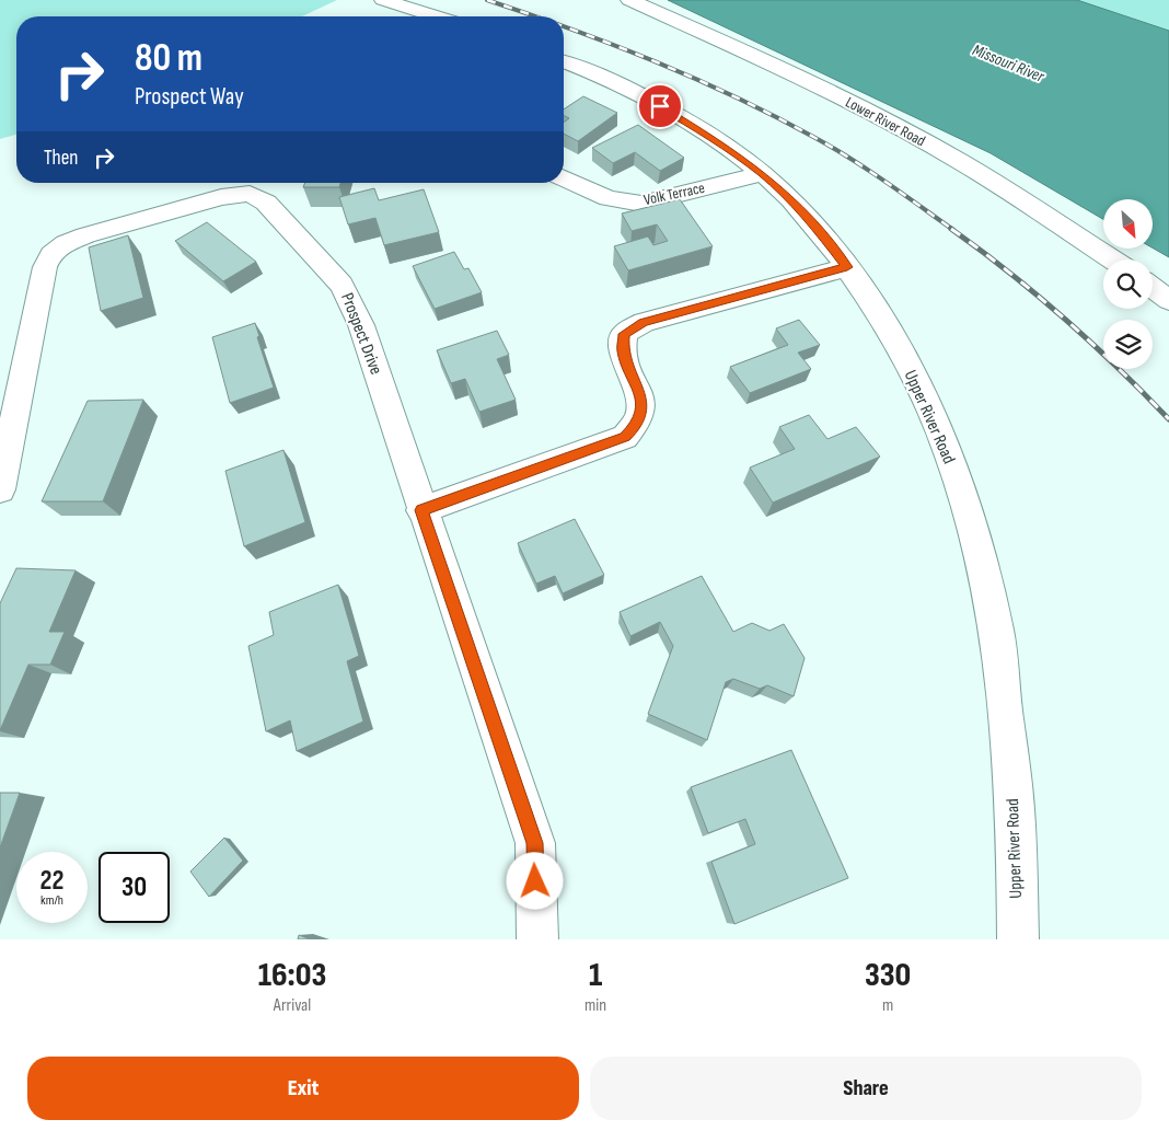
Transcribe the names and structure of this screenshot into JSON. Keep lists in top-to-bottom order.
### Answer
{
  "streets": {
    "street": [
      "Lower River Road",
      "Volk Terrace",
      "Prospect Drive",
      "Upper River Road"
    ]
  },
  "crossings": [
    ["Volk Terrace", "Upper River Road"]
  ],
  "water": ["Missouri River"],
  "north": "bottom right",
  "page": {
    "turn": ["80 m", "Prospect Way"],
    "then": "Then",
    "speed": "22 km/h",
    "limit": "30",
    "eta": [
      "16:03",
      "Arrival",
      "1",
      "min",
      "330",
      "m"
    ],
    "buttons": ["Exit", "Share"]
  }
}
